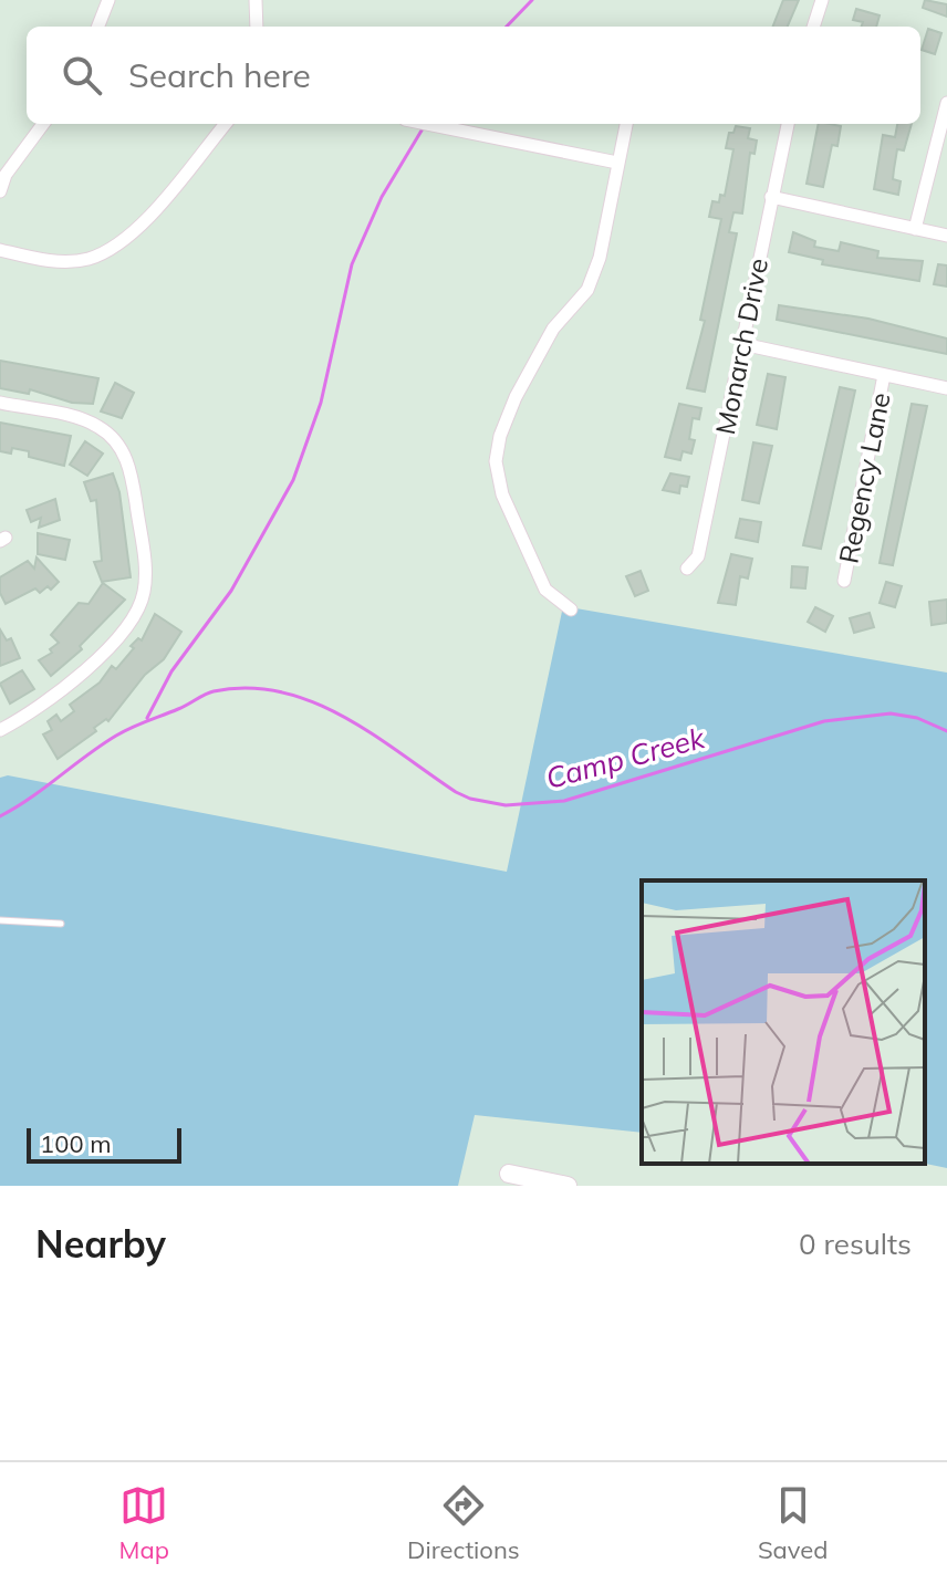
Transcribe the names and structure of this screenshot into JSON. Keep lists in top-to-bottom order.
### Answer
{
  "streets": {
    "street": ["Monarch Drive", "Regency Lane"]
  },
  "water": ["Camp Creek"],
  "scale_bar": "100 m",
  "page": {
    "search": "Search here",
    "scale": "100 m",
    "heading": ["Nearby", "0 results"],
    "nav": ["Map", "Directions", "Saved"]
  }
}
